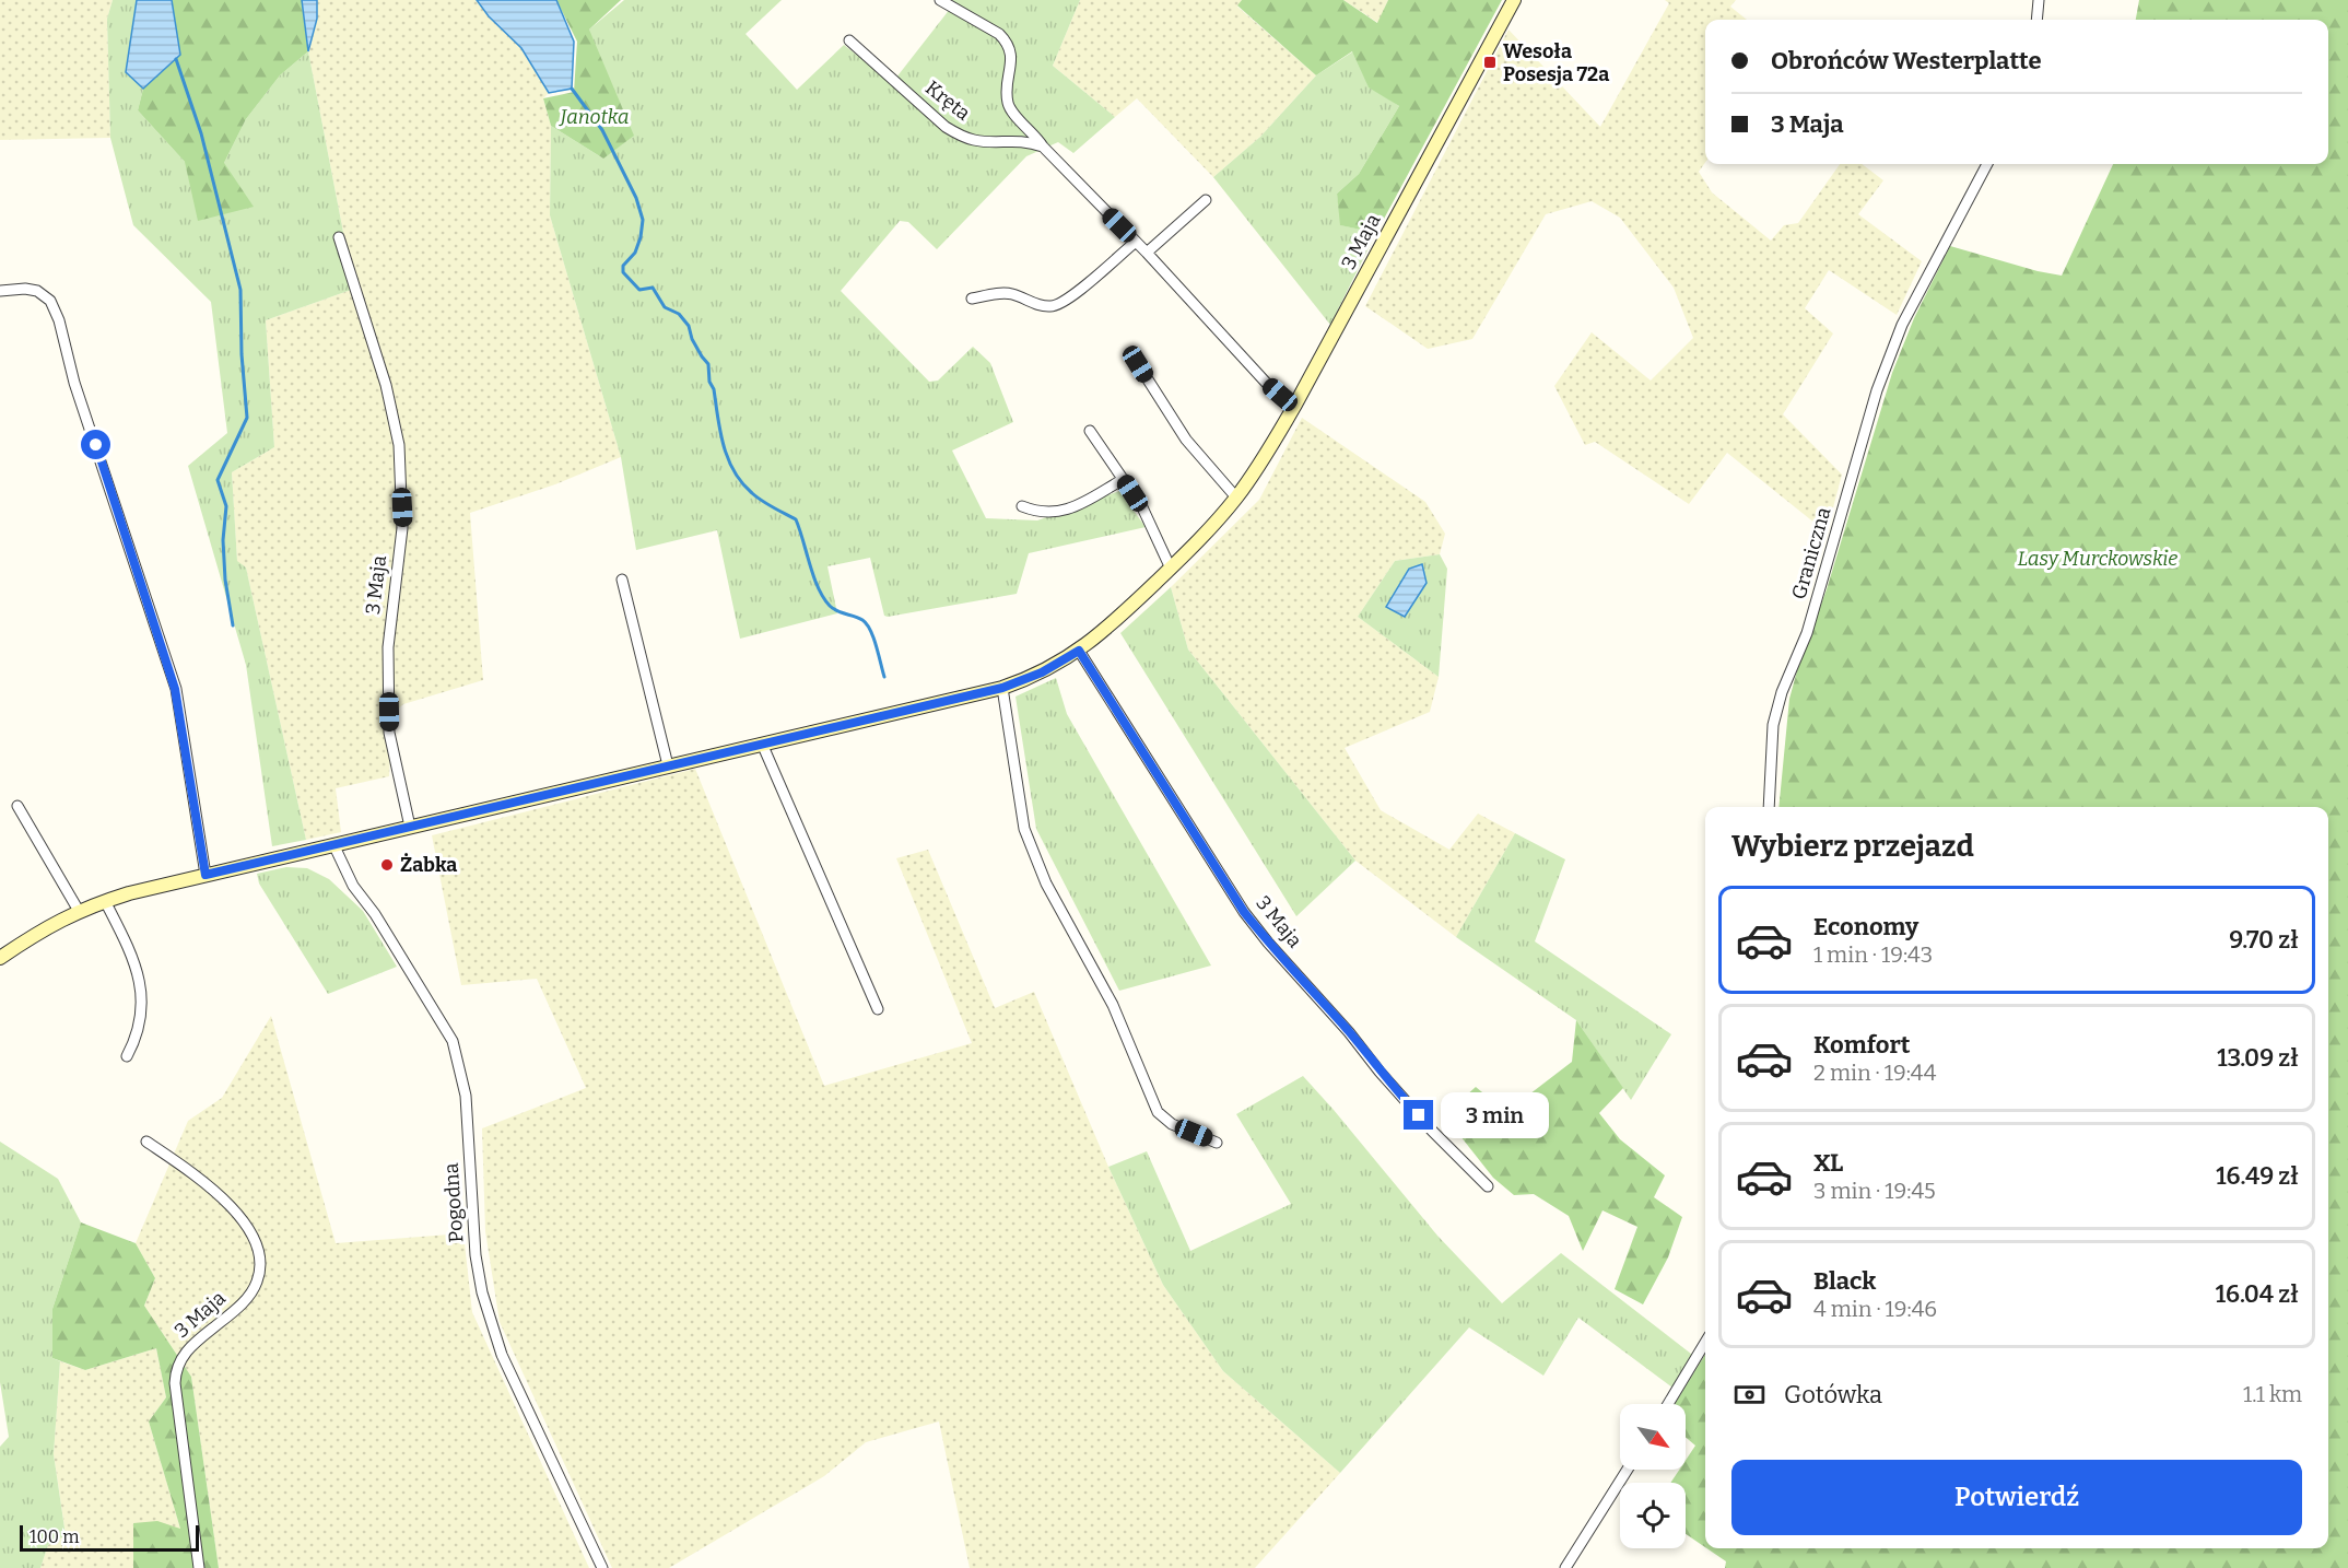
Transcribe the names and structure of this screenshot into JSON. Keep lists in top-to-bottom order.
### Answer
{
  "streets": {
    "street": [
      "Kręta",
      "3 Maja",
      "Graniczna",
      "Pogodna"
    ]
  },
  "crossings": [
    ["3 Maja", "Pogodna"]
  ],
  "parks": ["Janotka", "Lasy Murckowskie"],
  "places": {
    "transit": ["Wesoła Posesja 72a"],
    "other": ["Żabka"]
  },
  "scale_bar": "100 m",
  "north": "bottom right",
  "page": {
    "banner": ["Obrońców Westerplatte", "3 Maja"],
    "heading": "Wybierz przejazd",
    "list": [
      {
        "name": "Economy",
        "note": "1 min · 19:43",
        "value": "9.70 zł"
      },
      {
        "name": "Komfort",
        "note": "2 min · 19:44",
        "value": "13.09 zł"
      },
      {
        "name": "XL",
        "note": "3 min · 19:45",
        "value": "16.49 zł"
      },
      {
        "name": "Black",
        "note": "4 min · 19:46",
        "value": "16.04 zł"
      }
    ],
    "bubble": "3 min",
    "pay": ["Gotówka", "1.1 km"],
    "buttons": "Potwierdź",
    "scale": "100 m"
  }
}
